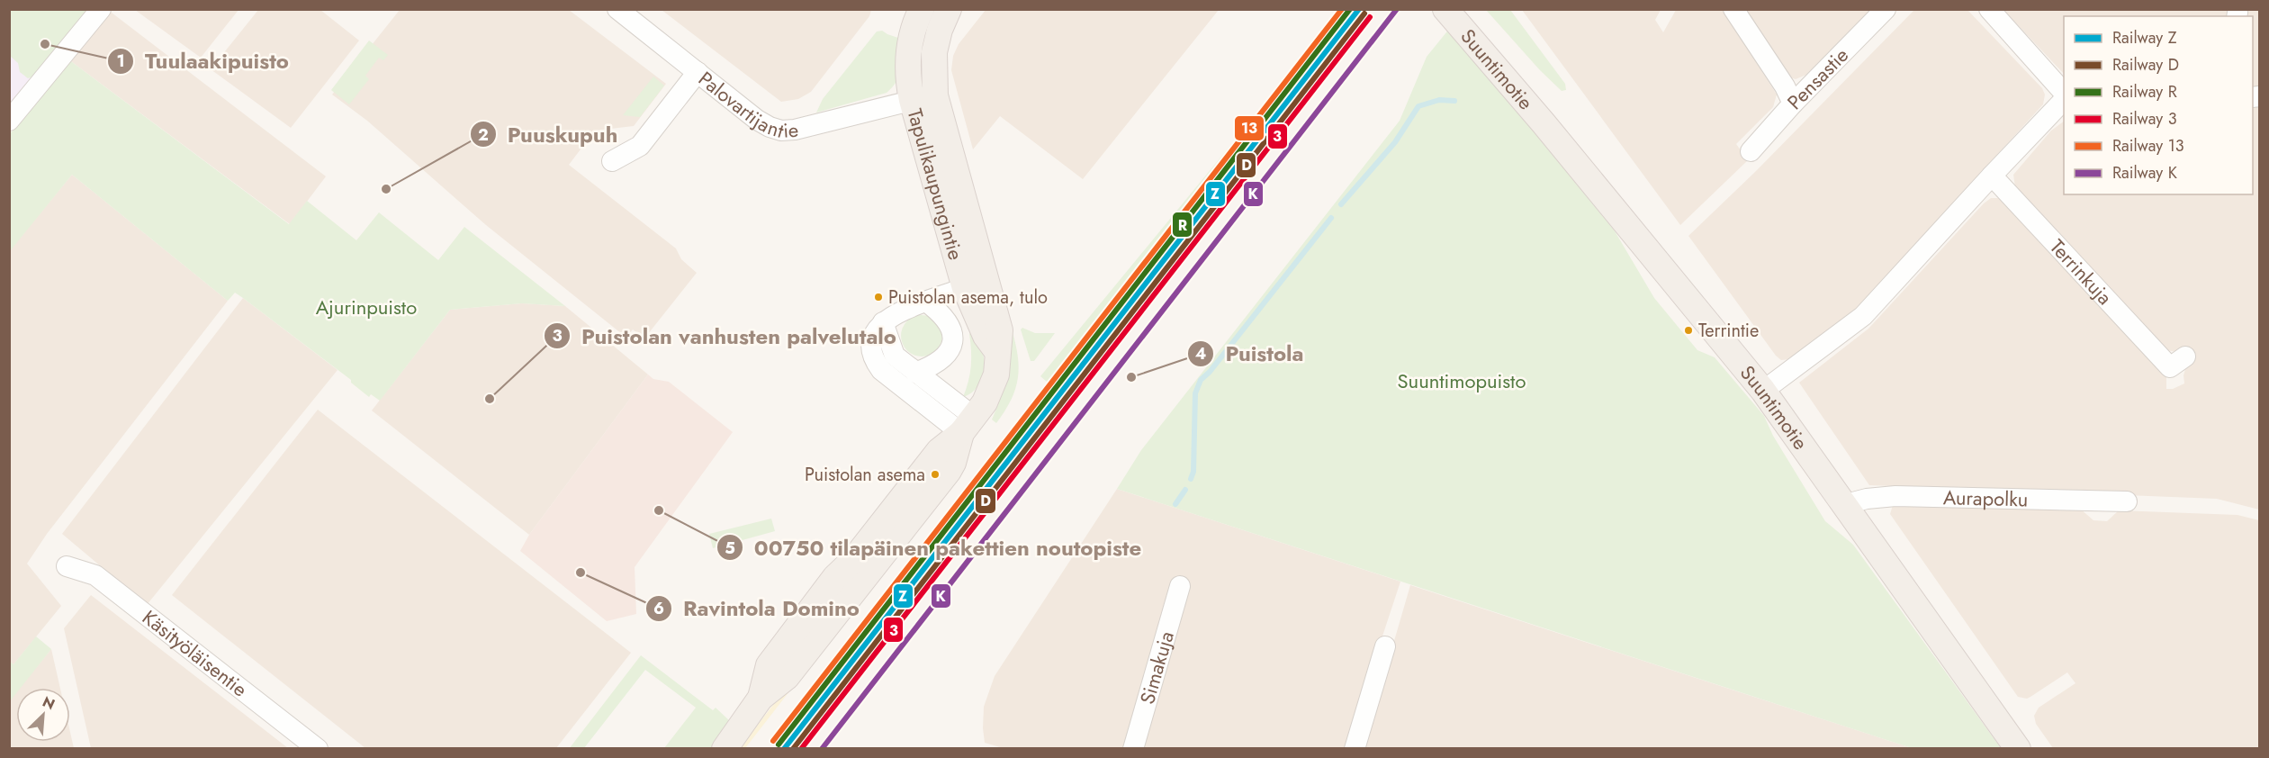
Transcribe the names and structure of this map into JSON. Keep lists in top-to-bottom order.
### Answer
{
  "streets": {
    "main road": ["Suuntimotie", "Tapulikaupungintie"],
    "street": [
      "Pensastie",
      "Palovartijantie",
      "Terrinkuja",
      "Aurapolku",
      "Käsityöläisentie",
      "Simakuja"
    ]
  },
  "crossings": [
    ["Suuntimotie", "Aurapolku"],
    ["Palovartijantie", "Tapulikaupungintie"]
  ],
  "parks": ["Ajurinpuisto", "Suuntimopuisto"],
  "places": [
    "Tuulaakipuisto",
    "Puuskupuh",
    "Puistolan asema, tulo",
    "Terrintie",
    "Puistola",
    "Puistolan vanhusten palvelutalo",
    "Puistolan asema",
    "00750 tilapäinen pakettien noutopiste",
    "Ravintola Domino"
  ],
  "lines": [
    "rail line Z",
    "rail line R",
    "rail line 13",
    "rail line K",
    "rail line D",
    "rail line 3"
  ],
  "legend": [
    "Railway Z",
    "Railway D",
    "Railway R",
    "Railway 3",
    "Railway 13",
    "Railway K"
  ],
  "north": "top right"
}
